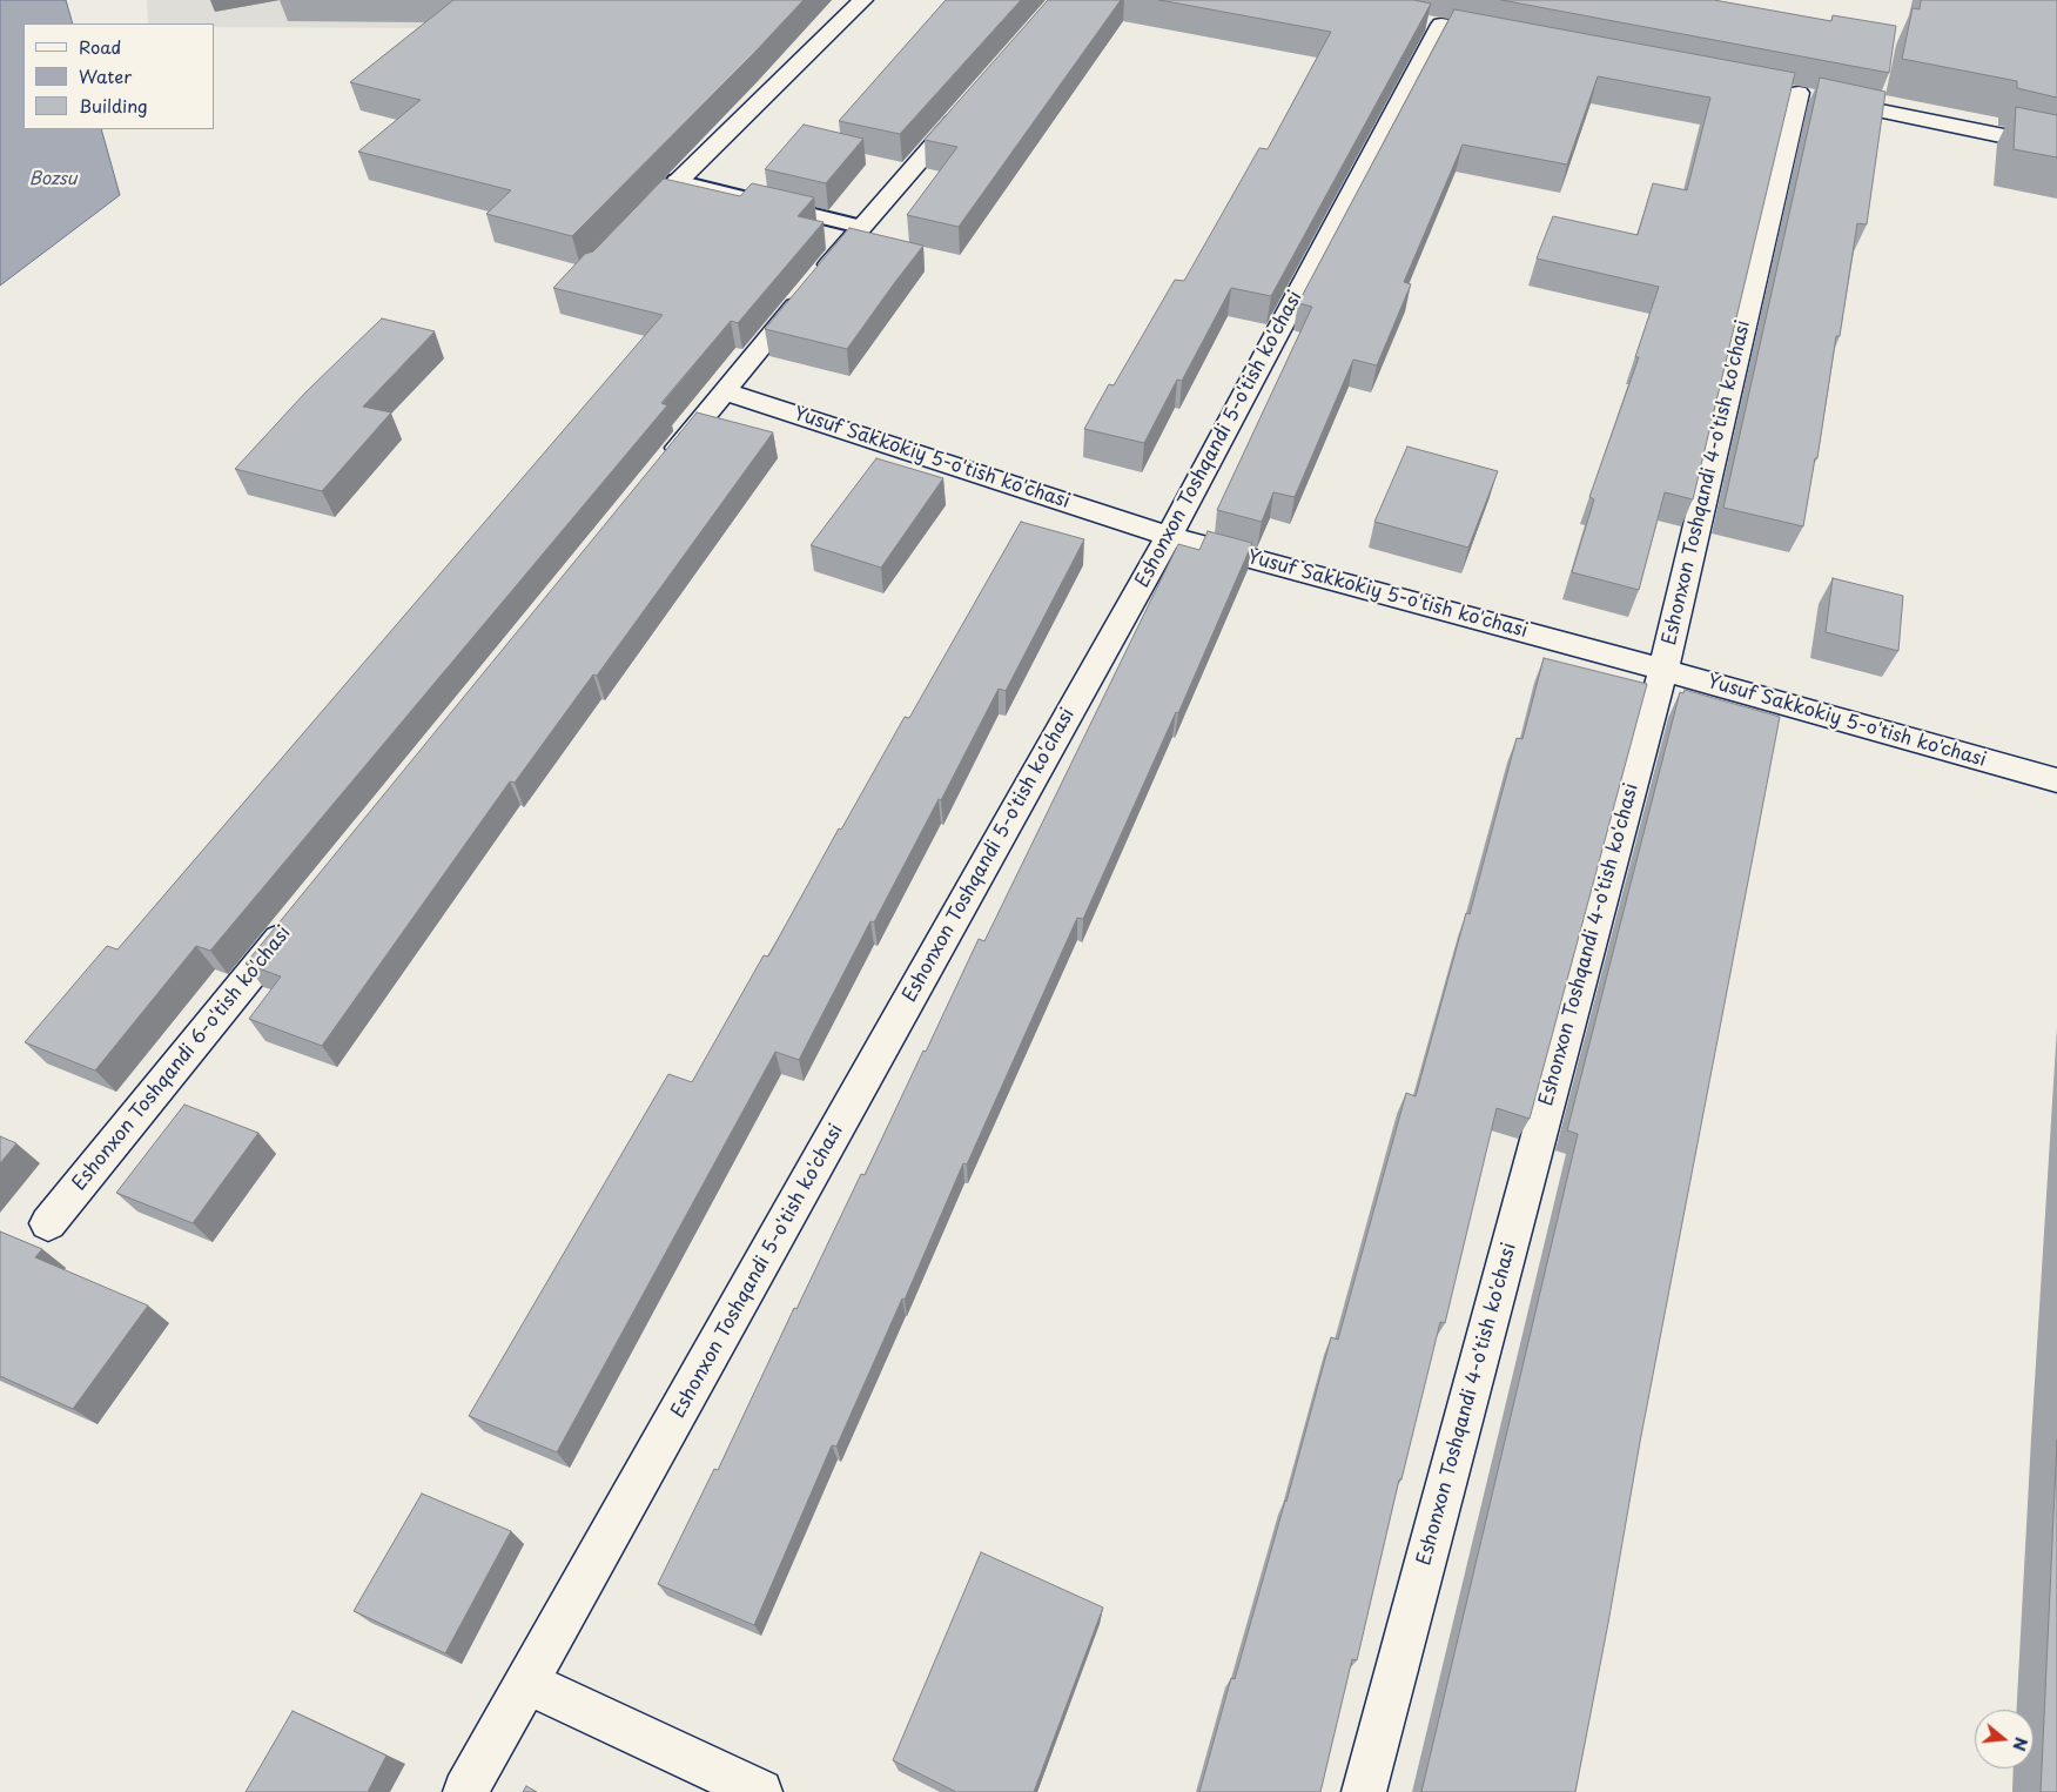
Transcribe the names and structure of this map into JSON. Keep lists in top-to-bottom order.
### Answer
{
  "streets": {
    "street": [
      "Eshonxon Toshqandi 5-o'tish ko'chasi",
      "Yusuf Sakkokiy 5-o'tish ko'chasi",
      "Eshonxon Toshqandi 4-o'tish ko'chasi",
      "Eshonxon Toshqandi 6-o'tish ko'chasi"
    ]
  },
  "crossings": [
    ["Eshonxon Toshqandi 5-o'tish ko'chasi", "Yusuf Sakkokiy 5-o'tish ko'chasi"],
    ["Yusuf Sakkokiy 5-o'tish ko'chasi", "Eshonxon Toshqandi 4-o'tish ko'chasi"]
  ],
  "water": ["Bozsu"],
  "legend": ["Road", "Water", "Building"],
  "north": "right"
}
